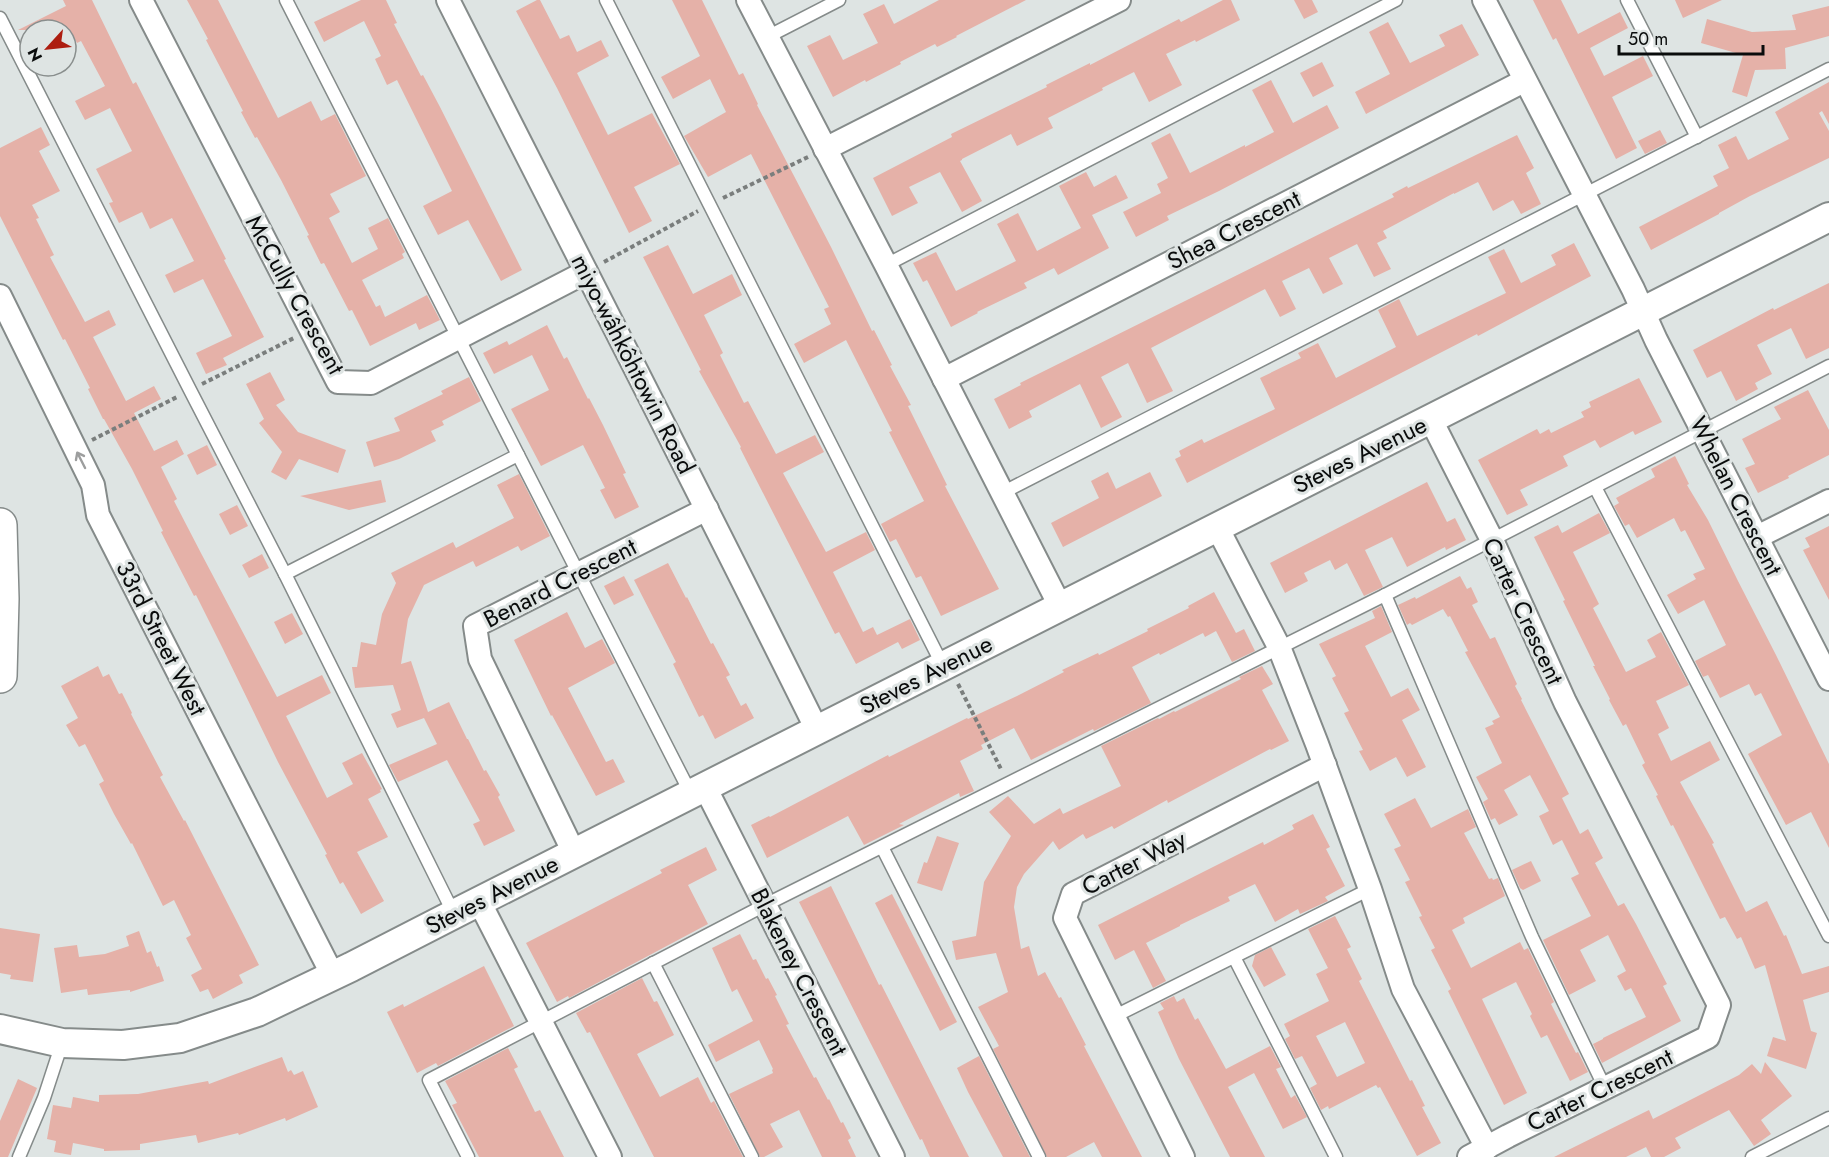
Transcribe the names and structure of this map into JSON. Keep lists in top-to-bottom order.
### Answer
{
  "streets": {
    "street": [
      "Shea Crescent",
      "McCully Crescent",
      "miyo-wâhkôhtowin Road",
      "Steves Avenue",
      "Whelan Crescent",
      "Benard Crescent",
      "Carter Crescent",
      "33rd Street West",
      "Carter Way",
      "Blakeney Crescent"
    ]
  },
  "crossings": [
    ["McCully Crescent", "miyo-wâhkôhtowin Road"],
    ["miyo-wâhkôhtowin Road", "Steves Avenue"],
    ["miyo-wâhkôhtowin Road", "Benard Crescent"],
    ["Steves Avenue", "Whelan Crescent"],
    ["Steves Avenue", "Benard Crescent"],
    ["Steves Avenue", "Carter Crescent"],
    ["Steves Avenue", "33rd Street West"],
    ["Steves Avenue", "Blakeney Crescent"],
    ["Carter Crescent", "Carter Way"]
  ],
  "one_way": ["33rd Street West"],
  "scale_bar": "50 m",
  "north": "bottom left"
}
